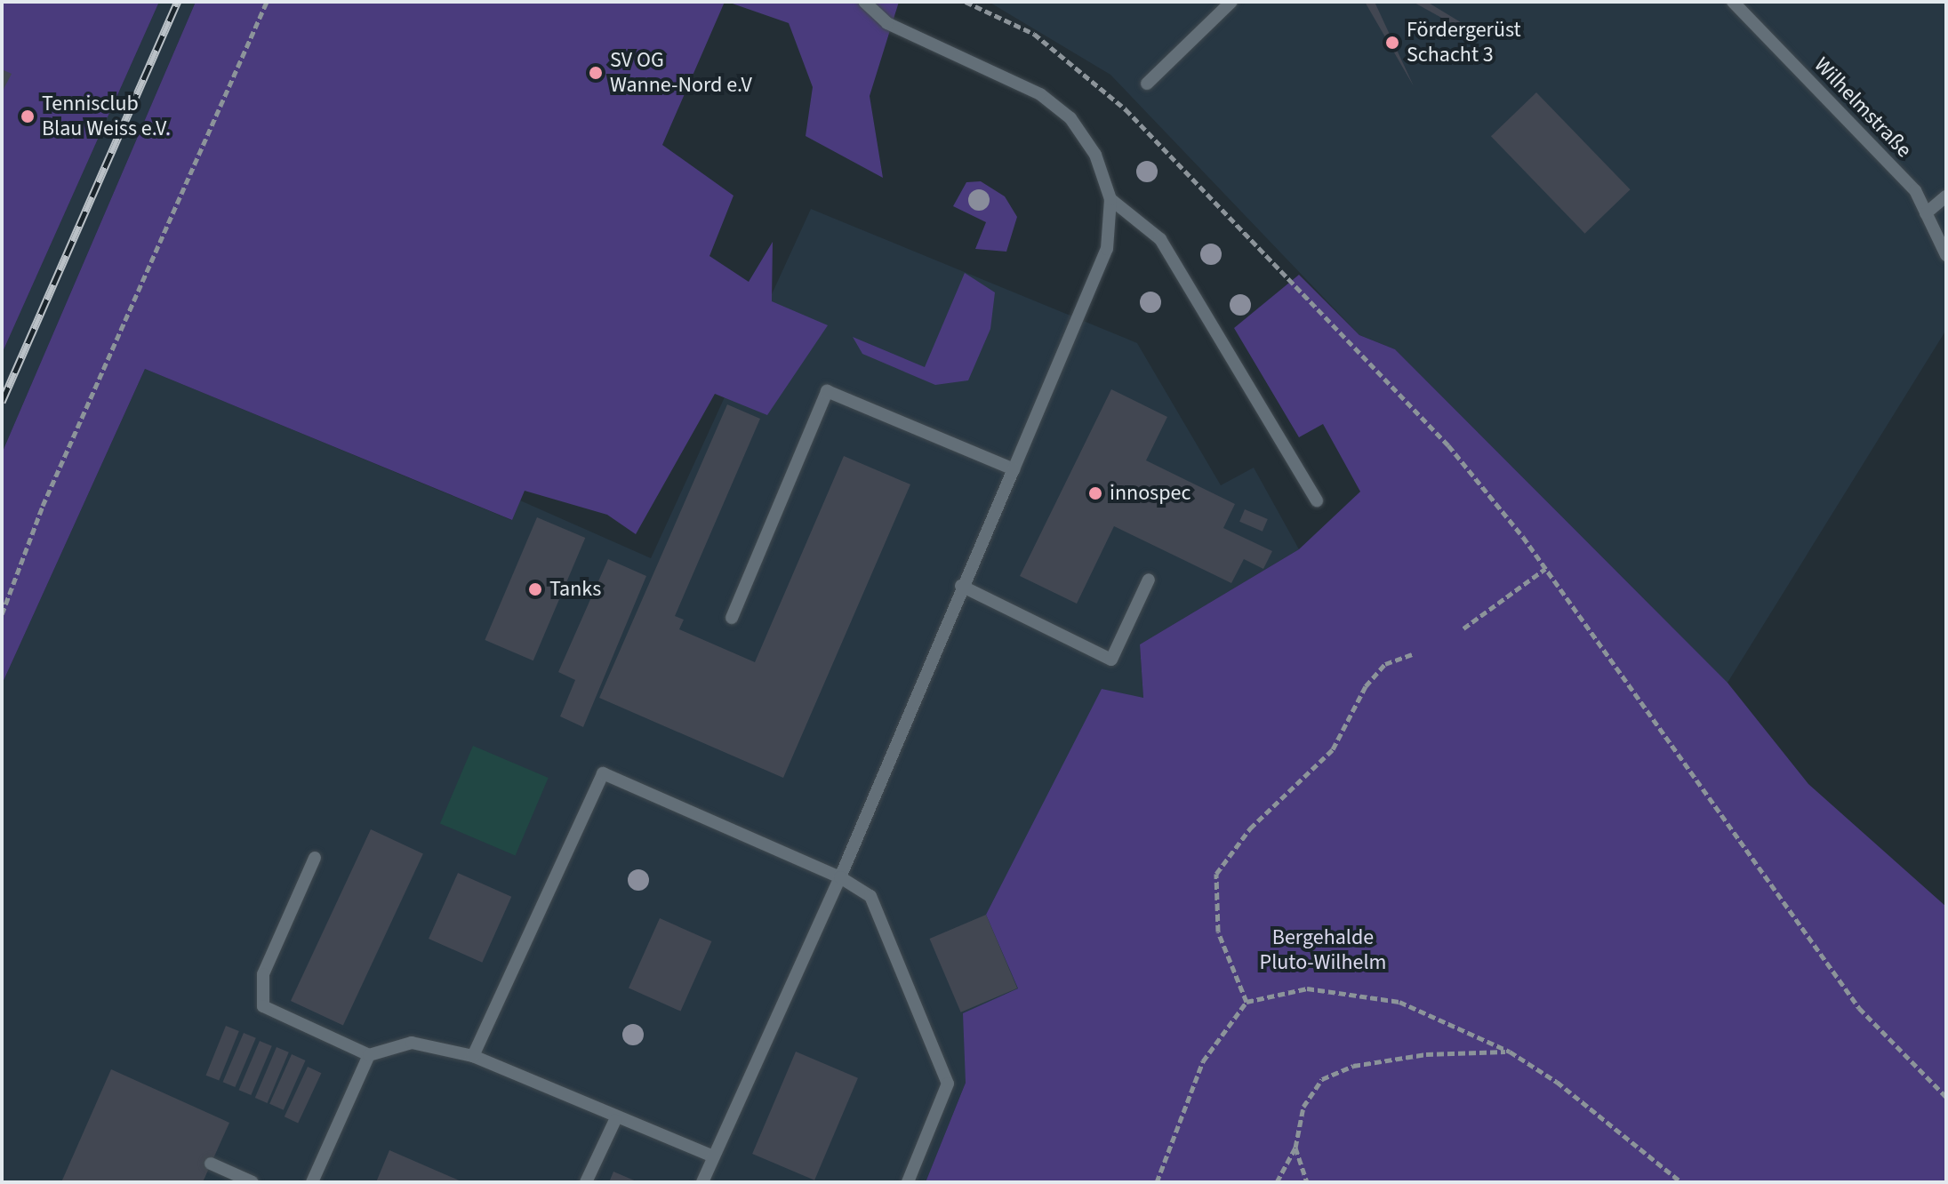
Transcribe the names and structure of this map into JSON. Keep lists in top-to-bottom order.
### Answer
{
  "streets": {
    "lane": ["Wilhelmstraße"]
  },
  "parks": ["Bergehalde Pluto-Wilhelm"],
  "places": [
    "Fördergerüst Schacht 3",
    "SV OG Wanne-Nord e.V",
    "Tennisclub Blau Weiss e.V.",
    "innospec",
    "Tanks"
  ]
}
